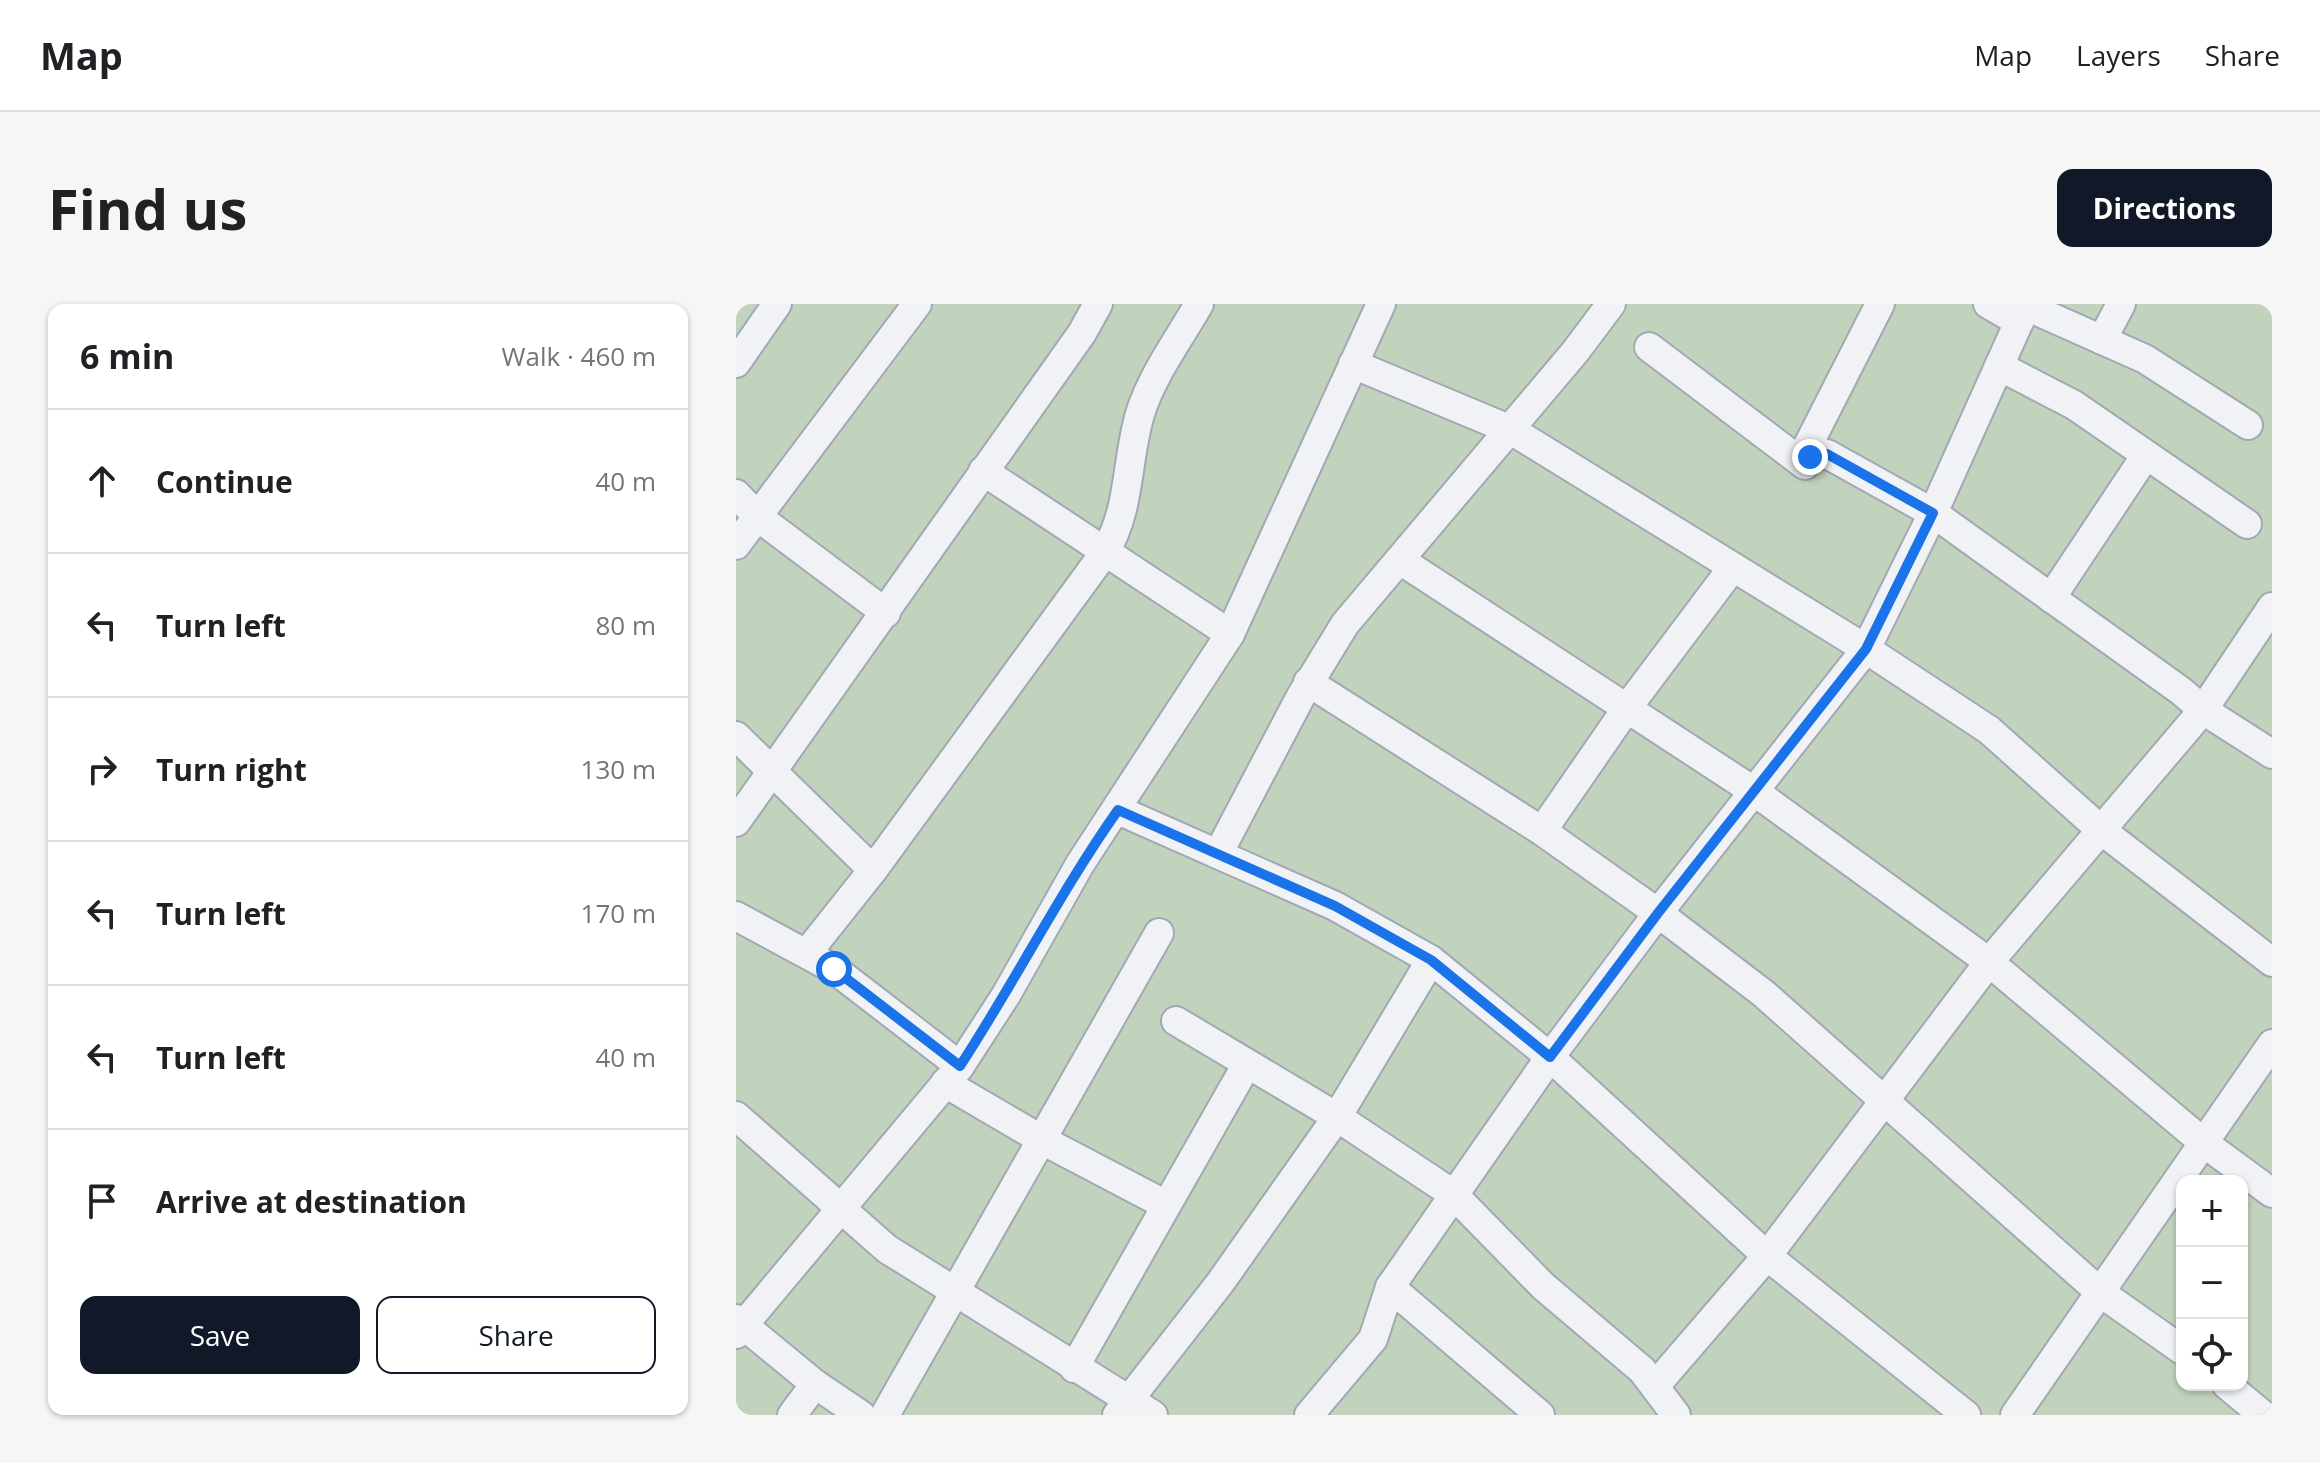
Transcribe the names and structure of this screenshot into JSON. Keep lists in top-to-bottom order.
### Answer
{
  "page": {
    "header": "Map",
    "nav": ["Map", "Layers", "Share"],
    "buttons": [
      "Directions",
      ["Save", "Share"]
    ],
    "title": "Find us",
    "heading": ["6 min", "Walk · 460 m"],
    "list": [
      ["Continue", "40 m"],
      ["Turn left", "80 m"],
      ["Turn right", "130 m"],
      ["Turn left", "170 m"],
      ["Turn left", "40 m"],
      "Arrive at destination"
    ],
    "map_buttons": ["+", "−"]
  }
}
